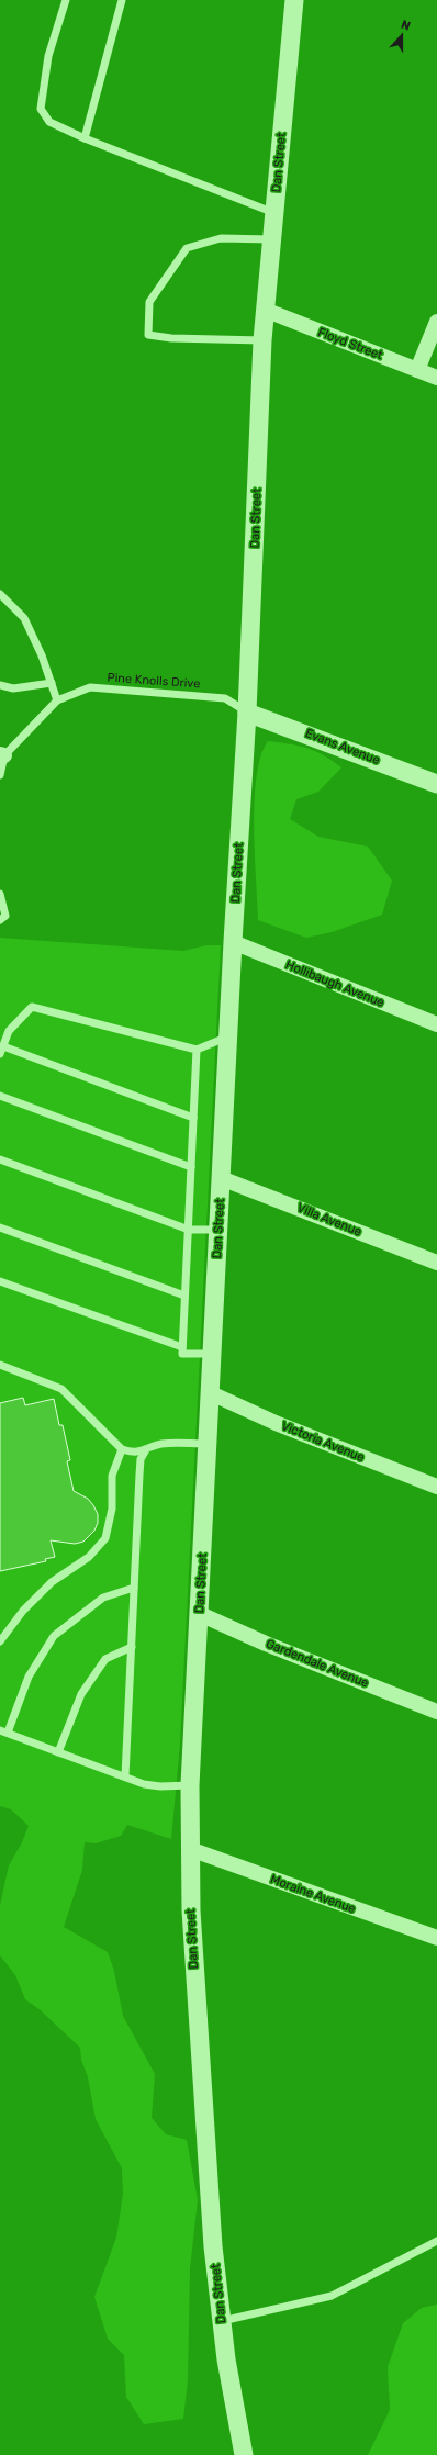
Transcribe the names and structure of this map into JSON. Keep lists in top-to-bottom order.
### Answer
{
  "streets": {
    "street": [
      "Dan Street",
      "Floyd Street",
      "Evans Avenue",
      "Hollibaugh Avenue",
      "Villa Avenue",
      "Victoria Avenue",
      "Gardendale Avenue",
      "Moraine Avenue"
    ],
    "lane": ["Pine Knolls Drive"]
  },
  "crossings": [
    ["Dan Street", "Floyd Street"],
    ["Dan Street", "Pine Knolls Drive"],
    ["Dan Street", "Evans Avenue"],
    ["Dan Street", "Hollibaugh Avenue"],
    ["Dan Street", "Villa Avenue"],
    ["Dan Street", "Victoria Avenue"],
    ["Dan Street", "Gardendale Avenue"],
    ["Dan Street", "Moraine Avenue"],
    ["Pine Knolls Drive", "Evans Avenue"]
  ],
  "north": "top"
}
